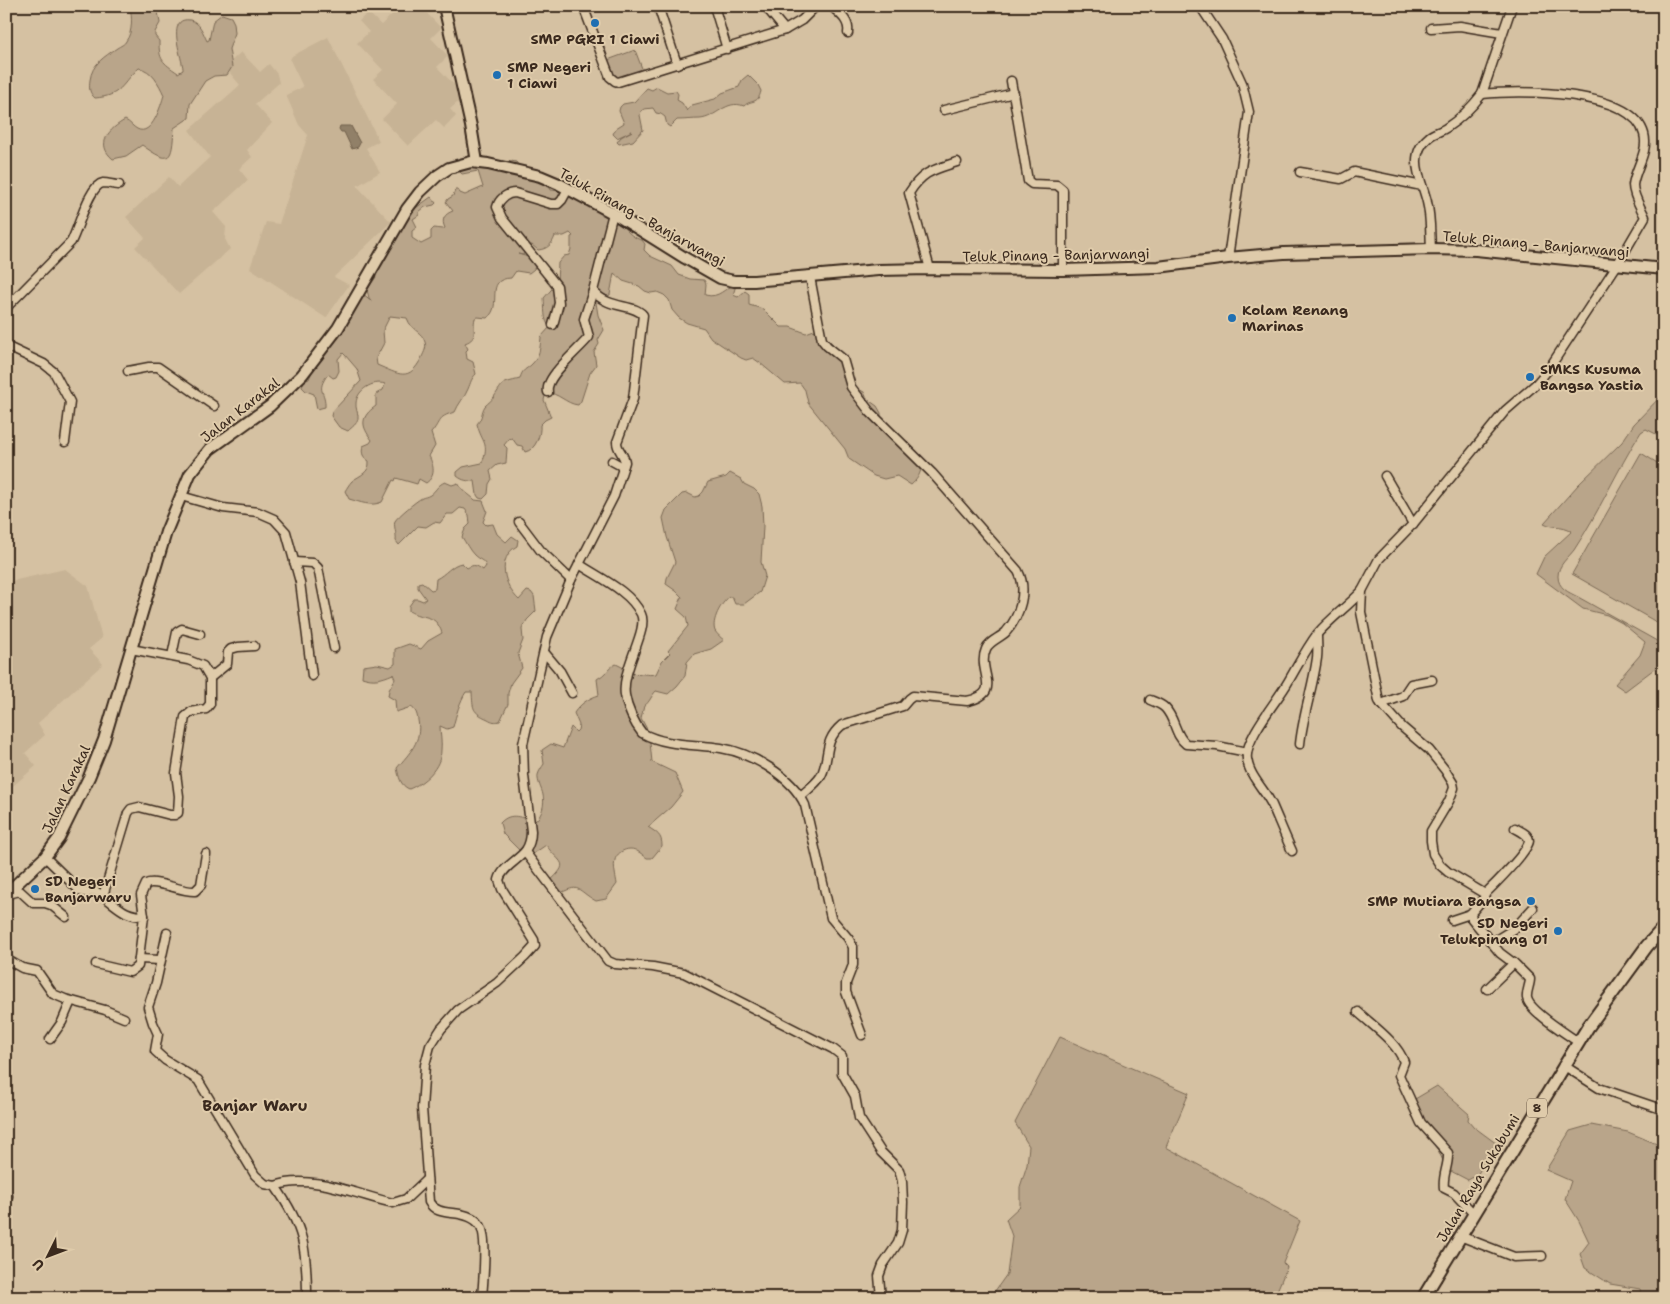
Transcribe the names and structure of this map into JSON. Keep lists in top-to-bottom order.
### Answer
{
  "streets": {
    "highway": ["8", "Jalan Raya Sukabumi"],
    "main road": ["Teluk Pinang - Banjarwangi", "Jalan Karakal"]
  },
  "crossings": [
    ["Teluk Pinang - Banjarwangi", "Jalan Karakal"]
  ],
  "districts": ["Banjar Waru"],
  "places": [
    "SMP PGRI 1 Ciawi",
    "SMP Negeri 1 Ciawi",
    "Kolam Renang Marinas",
    "SMKS Kusuma Bangsa Yastia",
    "SD Negeri Banjarwaru",
    "SMP Mutiara Bangsa",
    "SD Negeri Telukpinang 01"
  ],
  "north": "bottom left"
}
